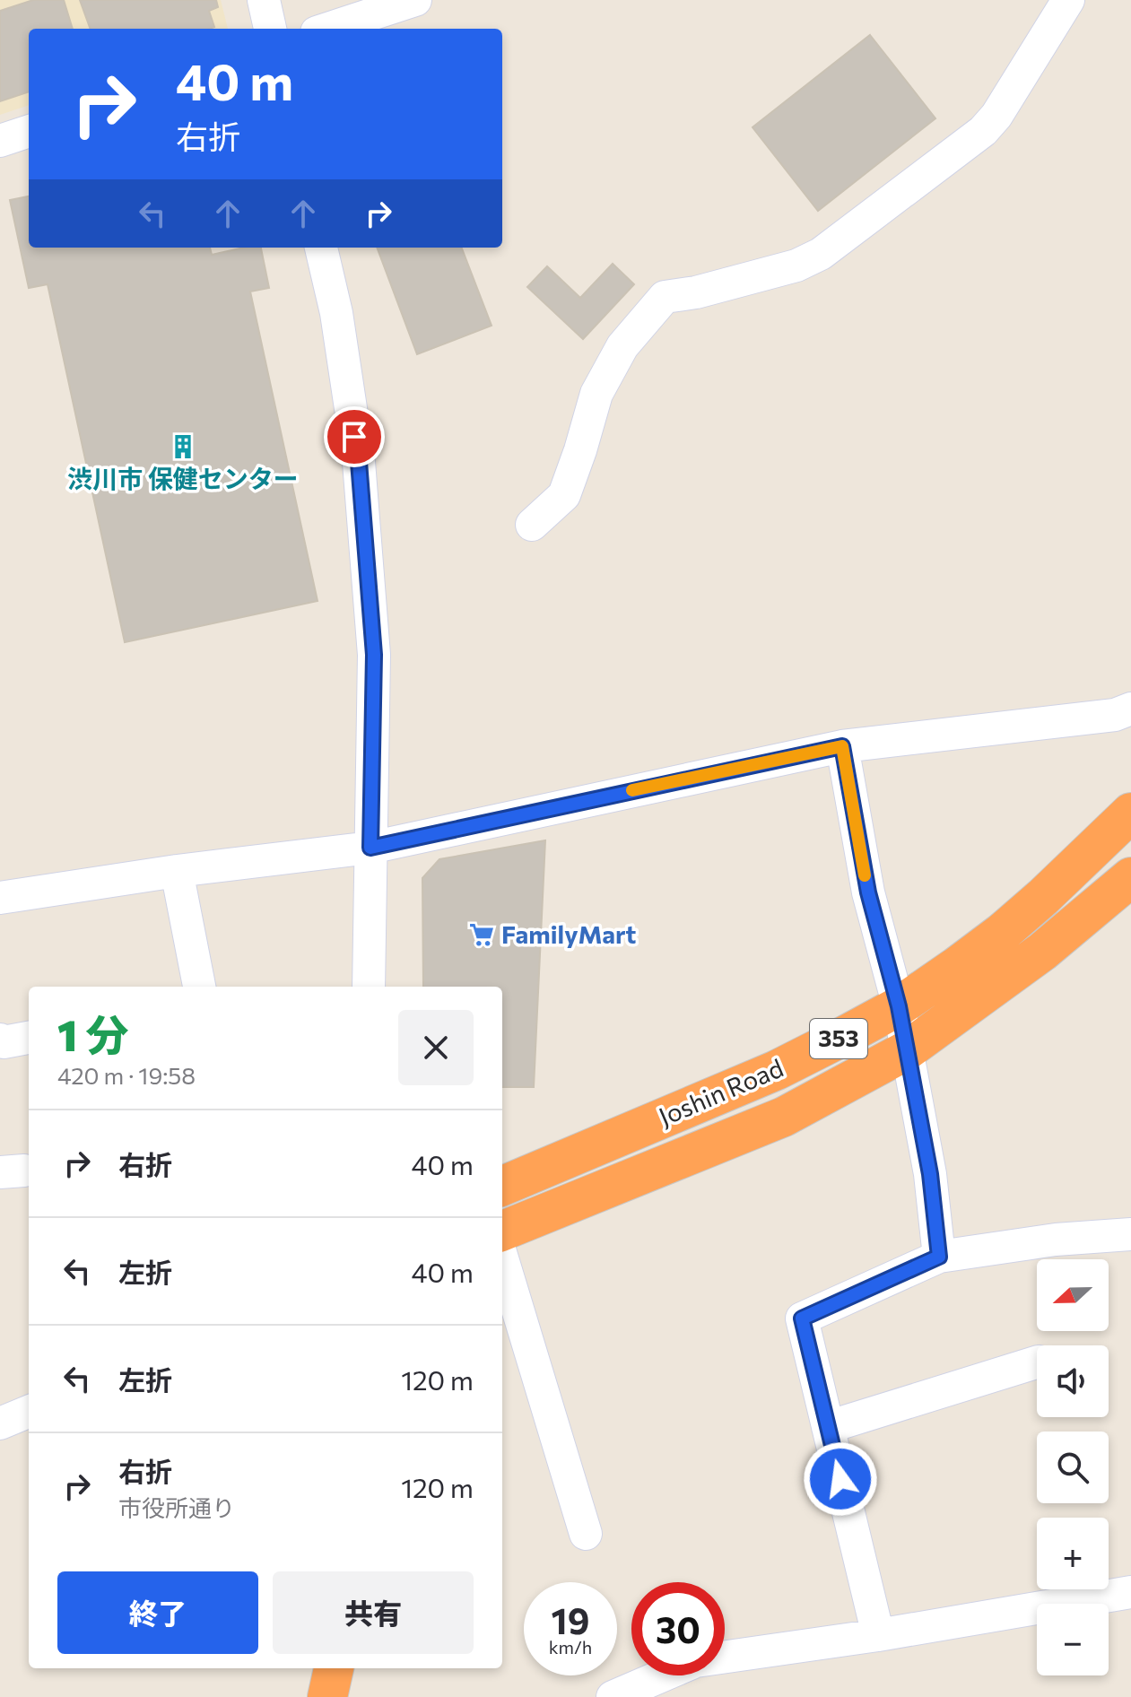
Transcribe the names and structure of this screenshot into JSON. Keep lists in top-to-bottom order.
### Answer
{
  "streets": {
    "highway": ["353", "Joshin Road"]
  },
  "places": {
    "building": ["渋川市 保健センター"],
    "supermarket": ["FamilyMart"]
  },
  "north": "left",
  "page": {
    "turn": ["40 m", "右折"],
    "heading": ["1 分", "420 m · 19:58"],
    "list": [
      {
        "name": "右折",
        "value": "40 m"
      },
      {
        "name": "左折",
        "value": "40 m"
      },
      {
        "name": "左折",
        "value": "120 m"
      },
      {
        "name": "右折",
        "note": "市役所通り",
        "value": "120 m"
      }
    ],
    "map_buttons": ["+", "−"],
    "buttons": ["終了", "共有"],
    "speed": "19 km/h",
    "limit": "30"
  }
}
